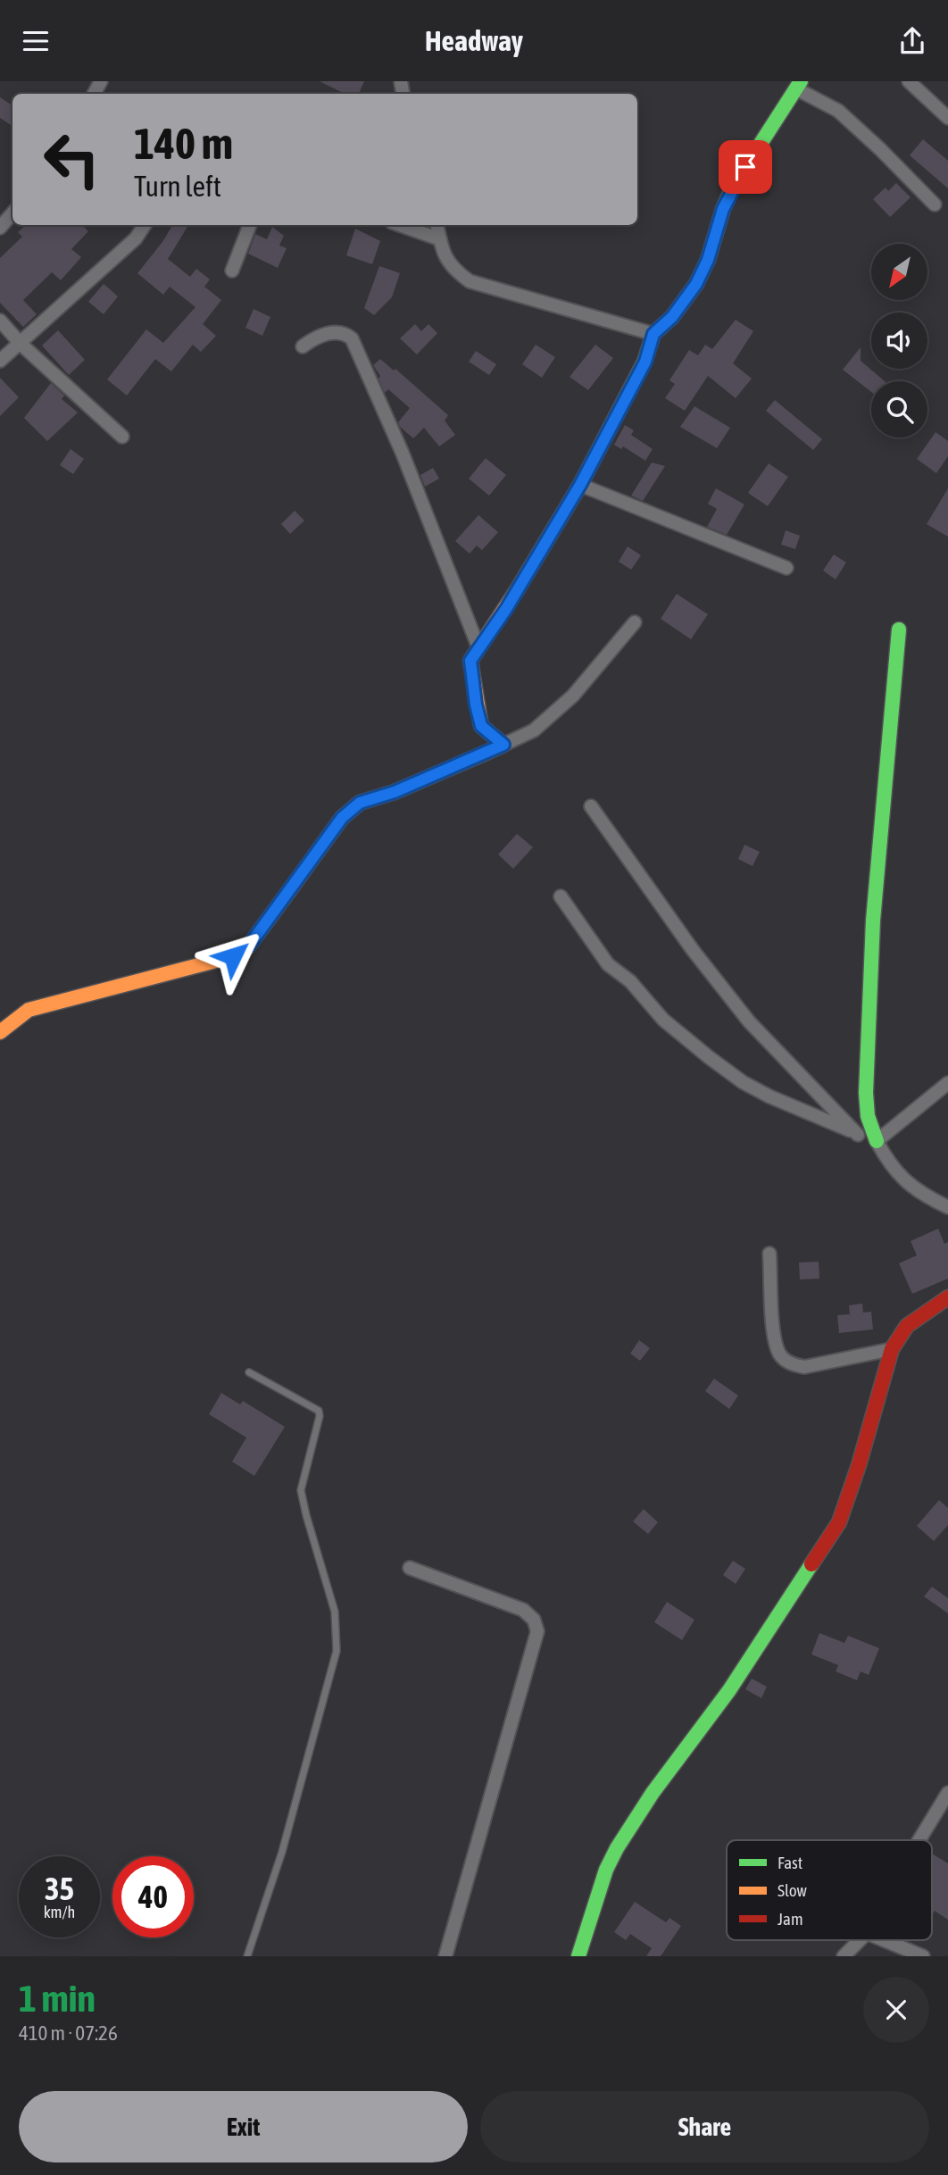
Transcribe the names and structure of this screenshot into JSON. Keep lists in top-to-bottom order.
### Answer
{
  "legend": ["Fast", "Slow", "Jam"],
  "north": "bottom left",
  "page": {
    "header": "Headway",
    "turn": ["140 m", "Turn left"],
    "speed": "35 km/h",
    "limit": "40",
    "heading": ["1 min", "410 m · 07:26"],
    "buttons": ["Exit", "Share"]
  }
}
